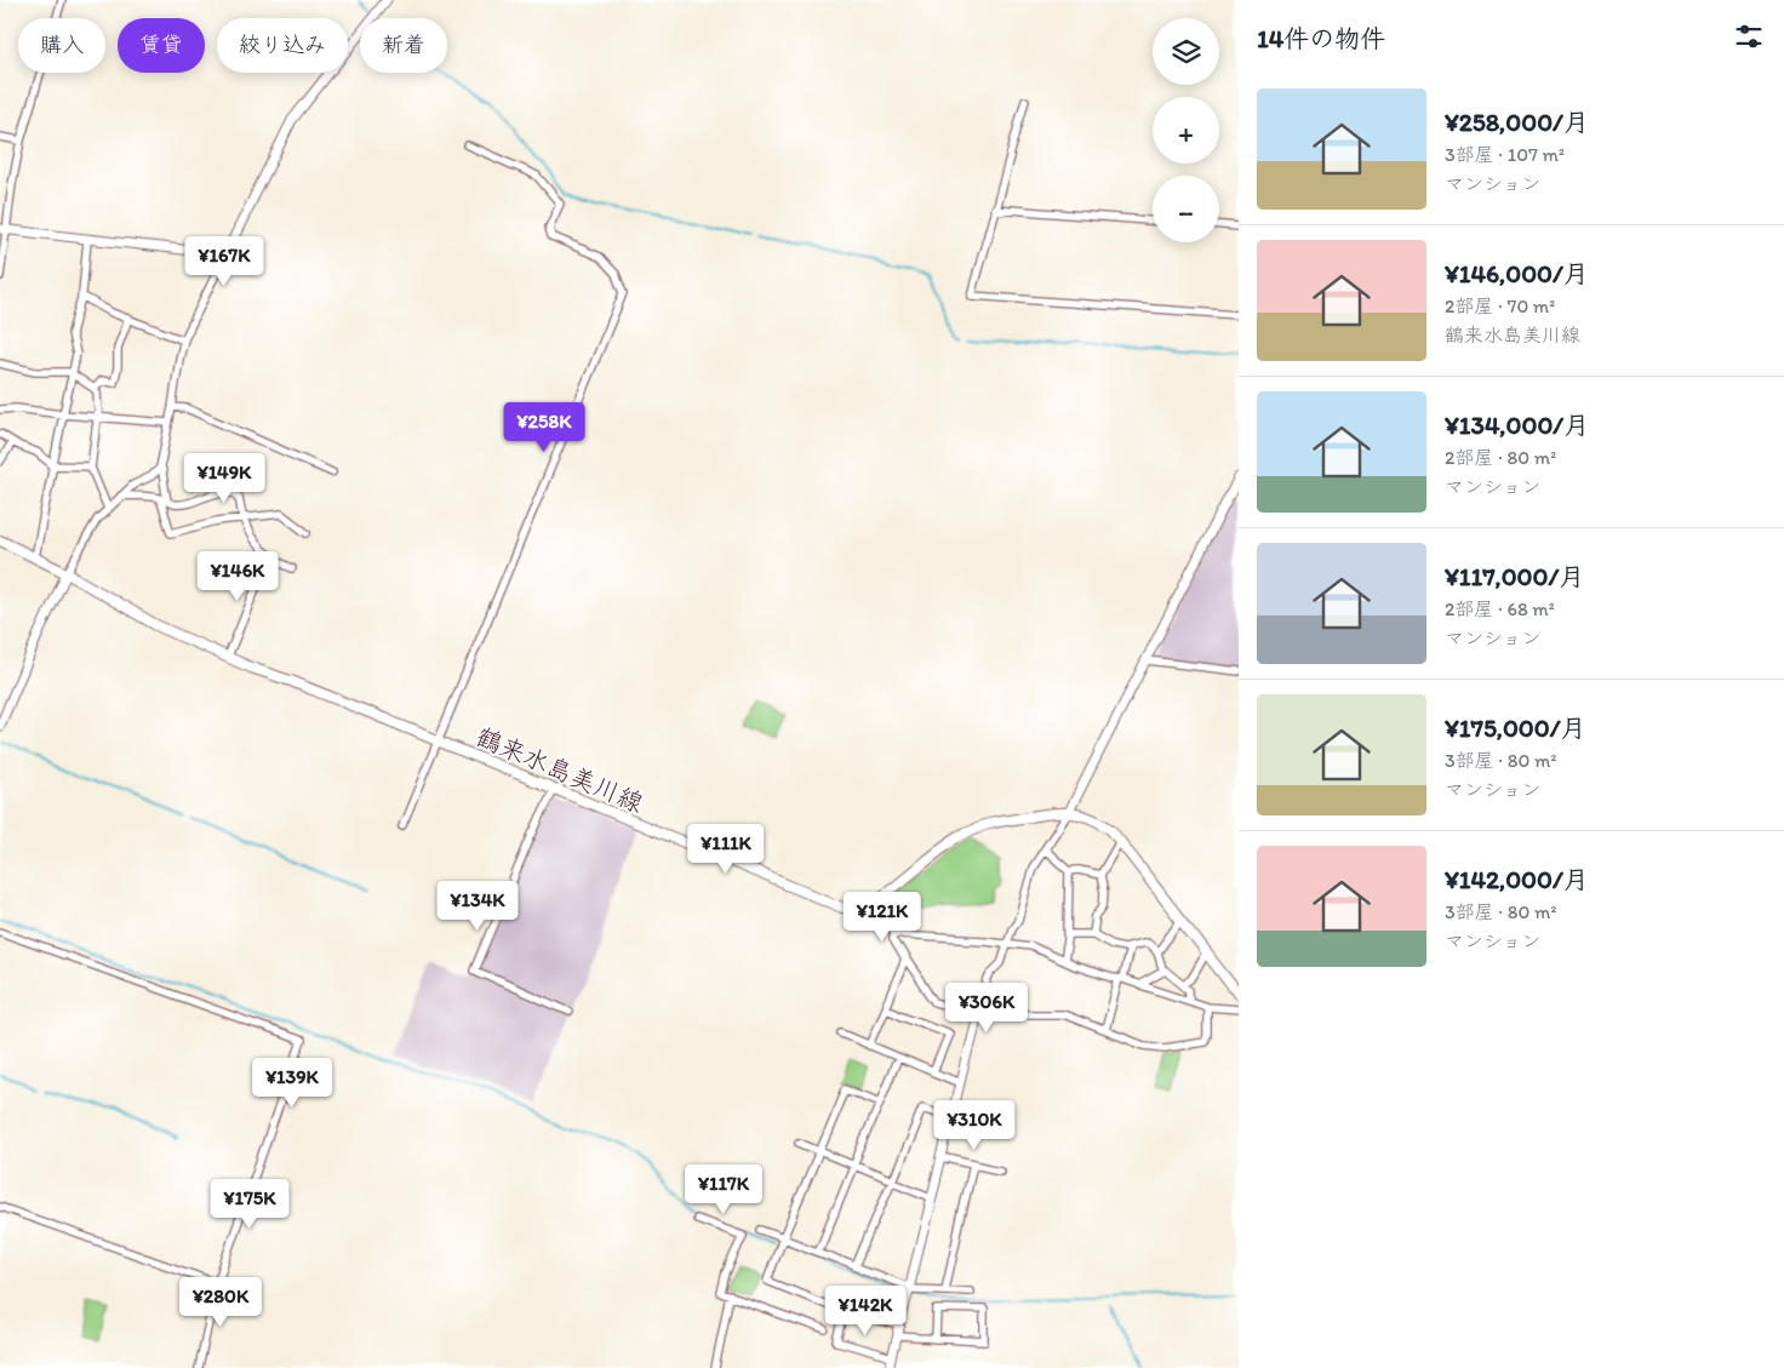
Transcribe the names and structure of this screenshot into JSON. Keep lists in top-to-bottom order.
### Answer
{
  "streets": {
    "main road": ["鶴来水島美川線"]
  },
  "page": {
    "heading": "14件の物件",
    "map_buttons": ["+", "−"],
    "chip": [
      "購入",
      "賃貸",
      "絞り込み",
      "新着"
    ],
    "list": [
      {
        "name": "¥258,000/月",
        "note": "3部屋 · 107 m² · マンション"
      },
      {
        "name": "¥146,000/月",
        "note": "2部屋 · 70 m² · 鶴来水島美川線"
      },
      {
        "name": "¥134,000/月",
        "note": "2部屋 · 80 m² · マンション"
      },
      {
        "name": "¥117,000/月",
        "note": "2部屋 · 68 m² · マンション"
      },
      {
        "name": "¥175,000/月",
        "note": "3部屋 · 80 m² · マンション"
      },
      {
        "name": "¥142,000/月",
        "note": "3部屋 · 80 m² · マンション"
      }
    ],
    "price": [
      "¥167K",
      "¥258K",
      "¥149K",
      "¥146K",
      "¥111K",
      "¥134K",
      "¥121K",
      "¥306K",
      "¥139K",
      "¥310K",
      "¥117K",
      "¥175K",
      "¥280K",
      "¥142K"
    ]
  }
}
